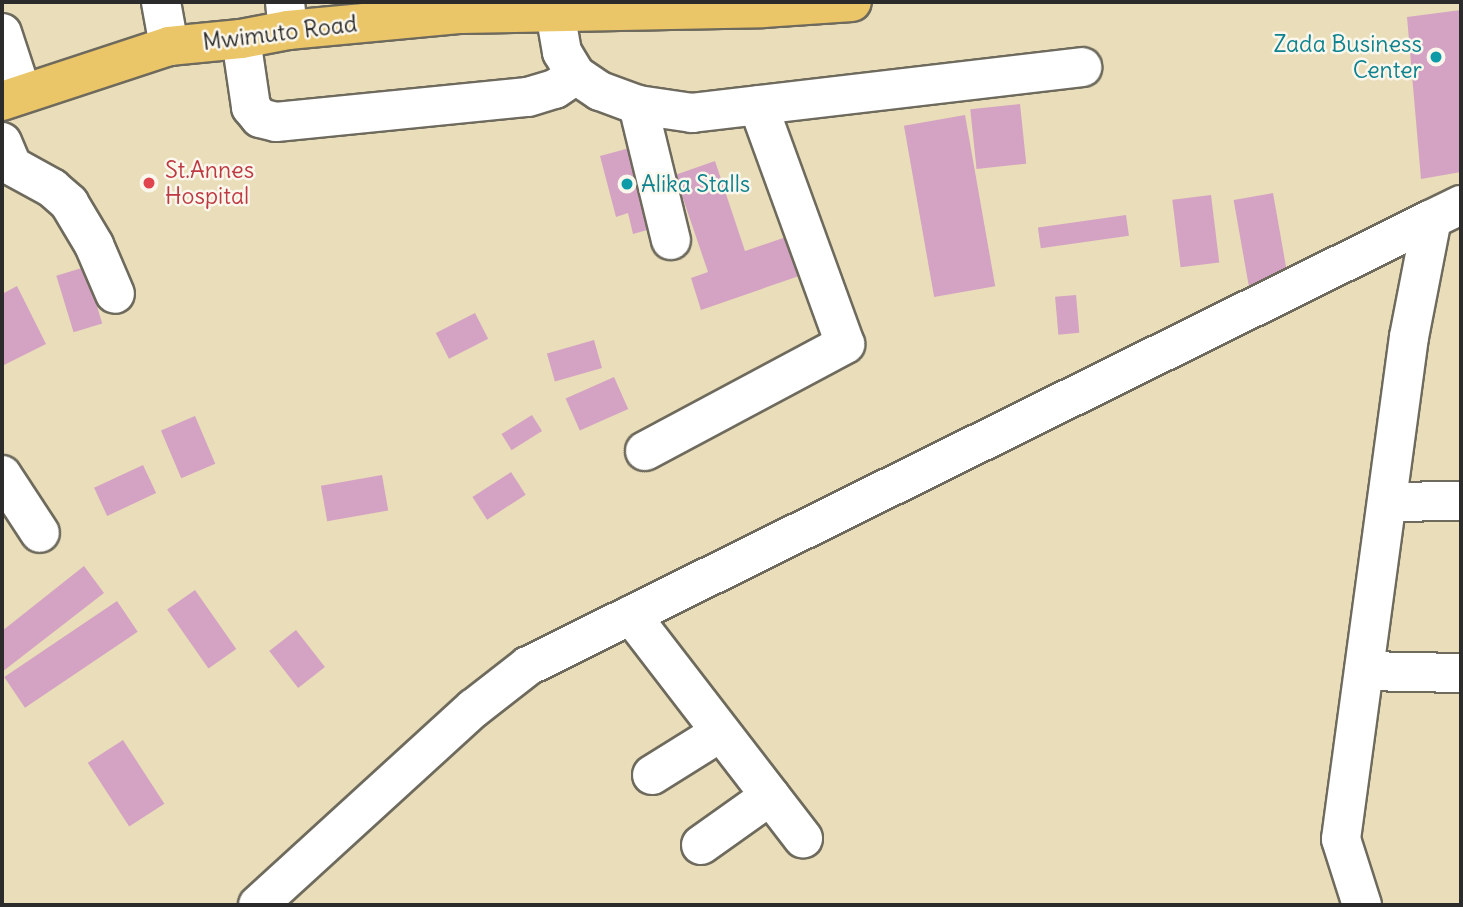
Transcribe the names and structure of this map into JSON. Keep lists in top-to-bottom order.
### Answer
{
  "streets": {
    "main road": ["Mwimuto Road"]
  },
  "places": ["Zada Business Center", "St.Annes Hospital", "Alika Stalls"]
}
